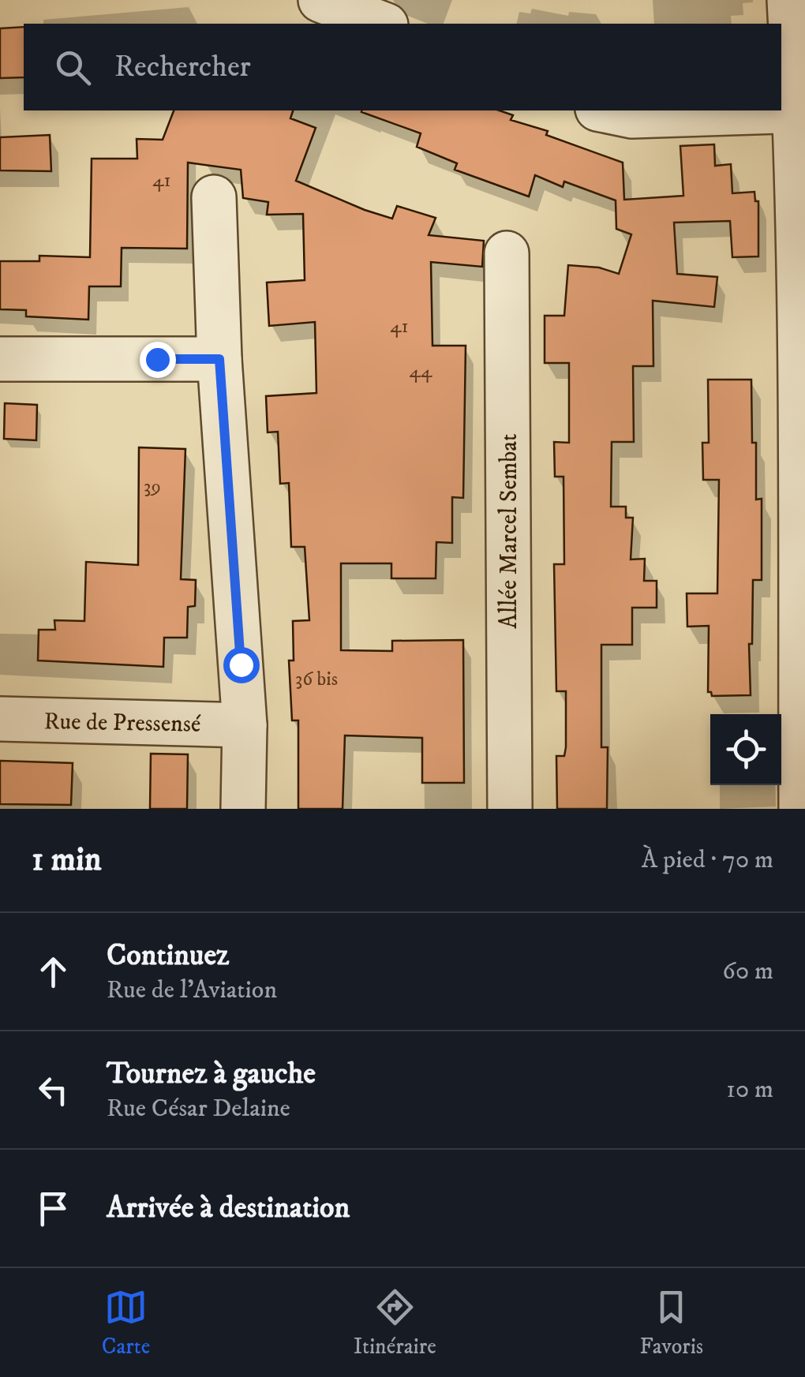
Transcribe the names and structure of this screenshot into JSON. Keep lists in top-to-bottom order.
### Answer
{
  "streets": {
    "street": ["Allée Marcel Sembat", "Rue de Pressensé"]
  },
  "house_numbers": [
    "41",
    "41",
    "44",
    "39",
    "36 bis"
  ],
  "page": {
    "search": "Rechercher",
    "heading": ["1 min", "À pied · 70 m"],
    "list": [
      ["Continuez", "Rue de l'Aviation", "60 m"],
      ["Tournez à gauche", "Rue César Delaine", "10 m"],
      "Arrivée à destination"
    ],
    "nav": ["Carte", "Itinéraire", "Favoris"]
  }
}
